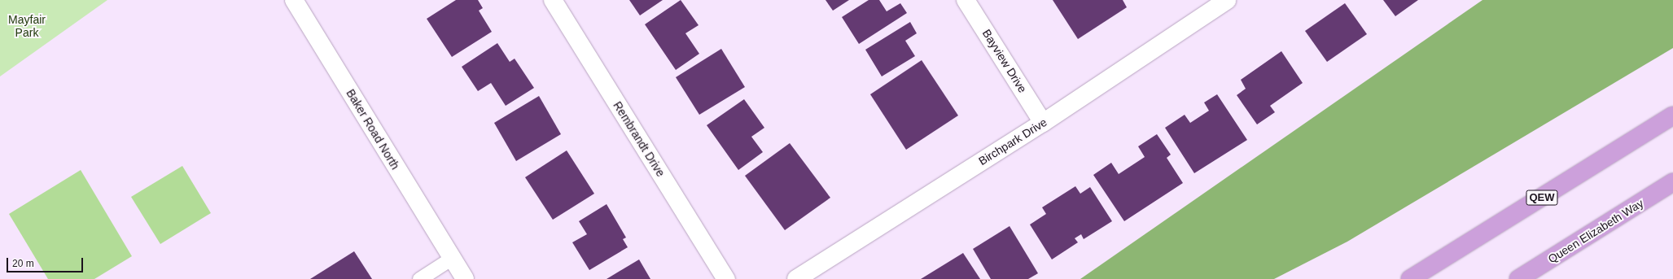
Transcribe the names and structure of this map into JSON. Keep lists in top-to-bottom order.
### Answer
{
  "streets": {
    "highway": ["QEW", "Queen Elizabeth Way"],
    "street": [
      "Bayview Drive",
      "Baker Road North",
      "Rembrandt Drive",
      "Birchpark Drive"
    ]
  },
  "crossings": [
    ["Bayview Drive", "Birchpark Drive"]
  ],
  "parks": ["Mayfair Park"],
  "scale_bar": "20 m"
}
